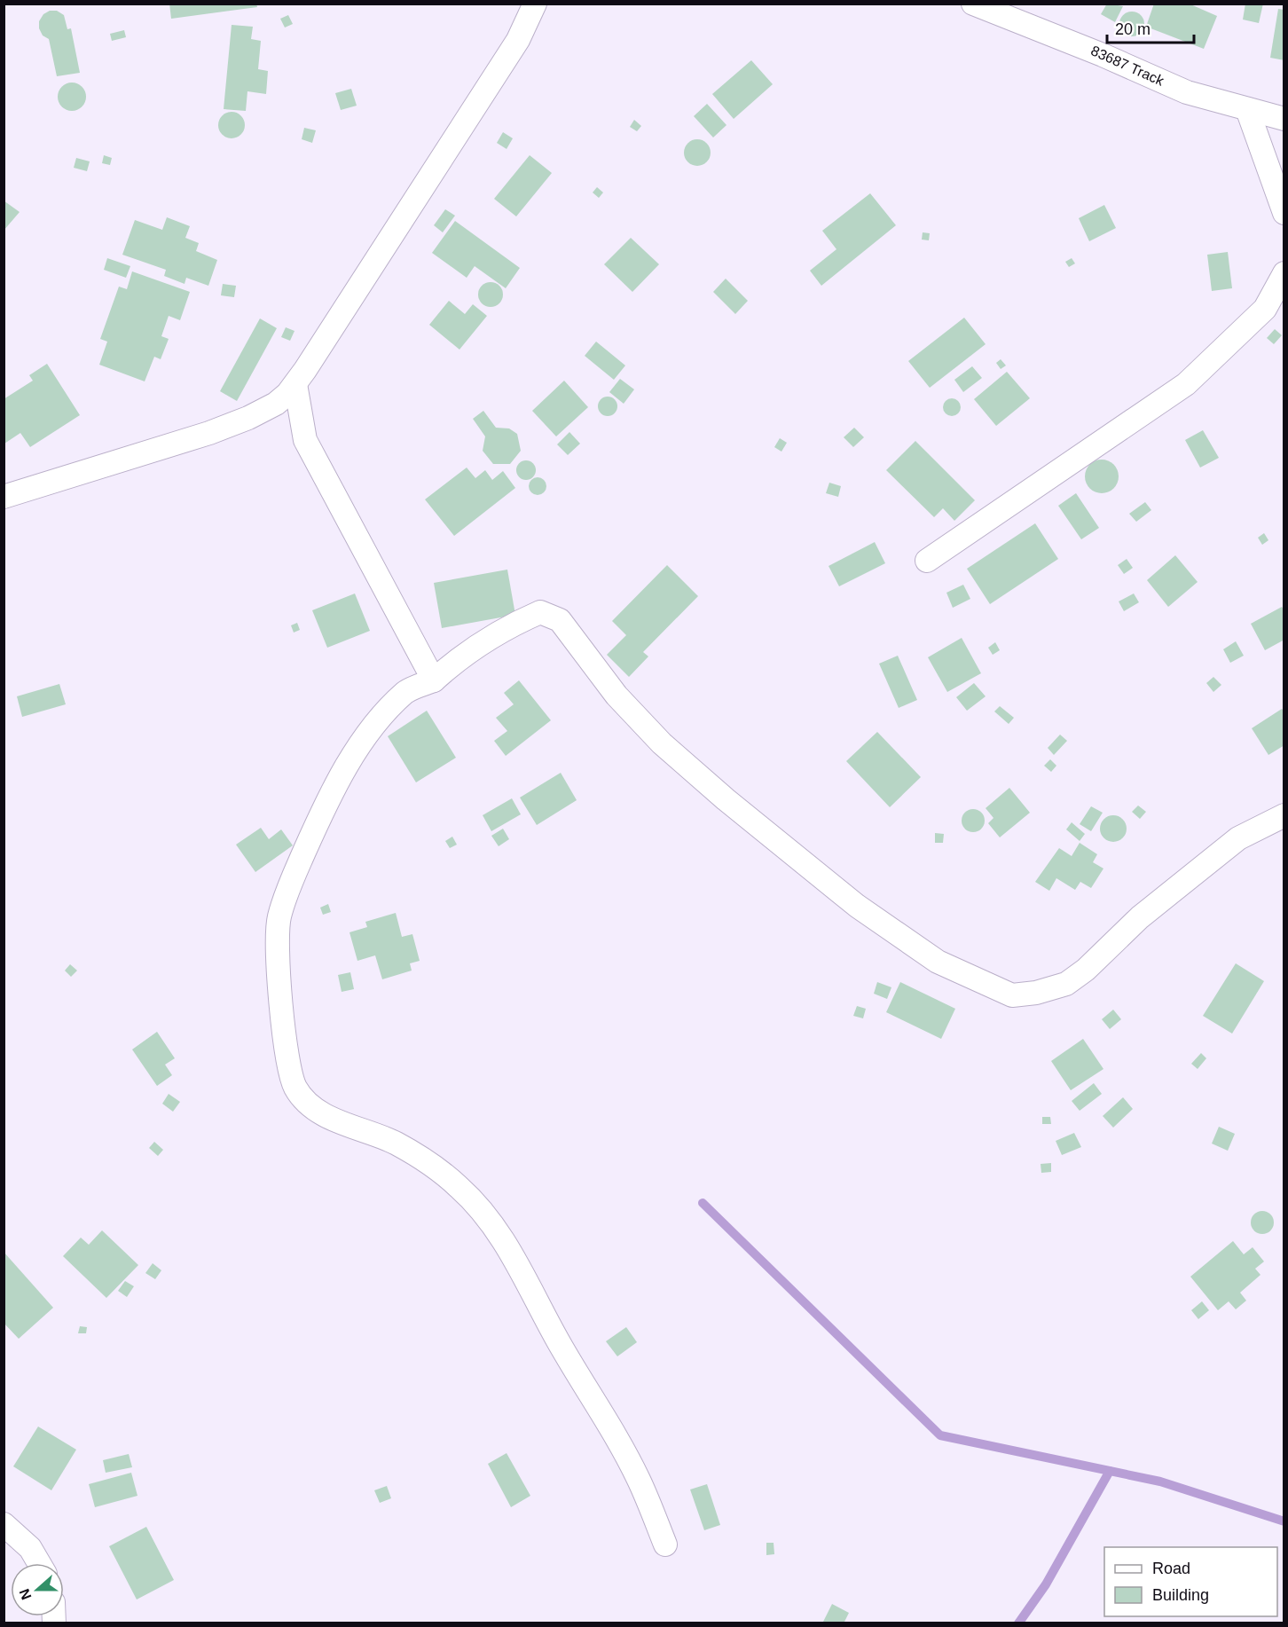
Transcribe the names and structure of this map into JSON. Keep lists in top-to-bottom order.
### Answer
{
  "streets": {
    "street": ["83687 Track"]
  },
  "legend": ["Road", "Building"],
  "scale_bar": "20 m",
  "north": "left"
}
